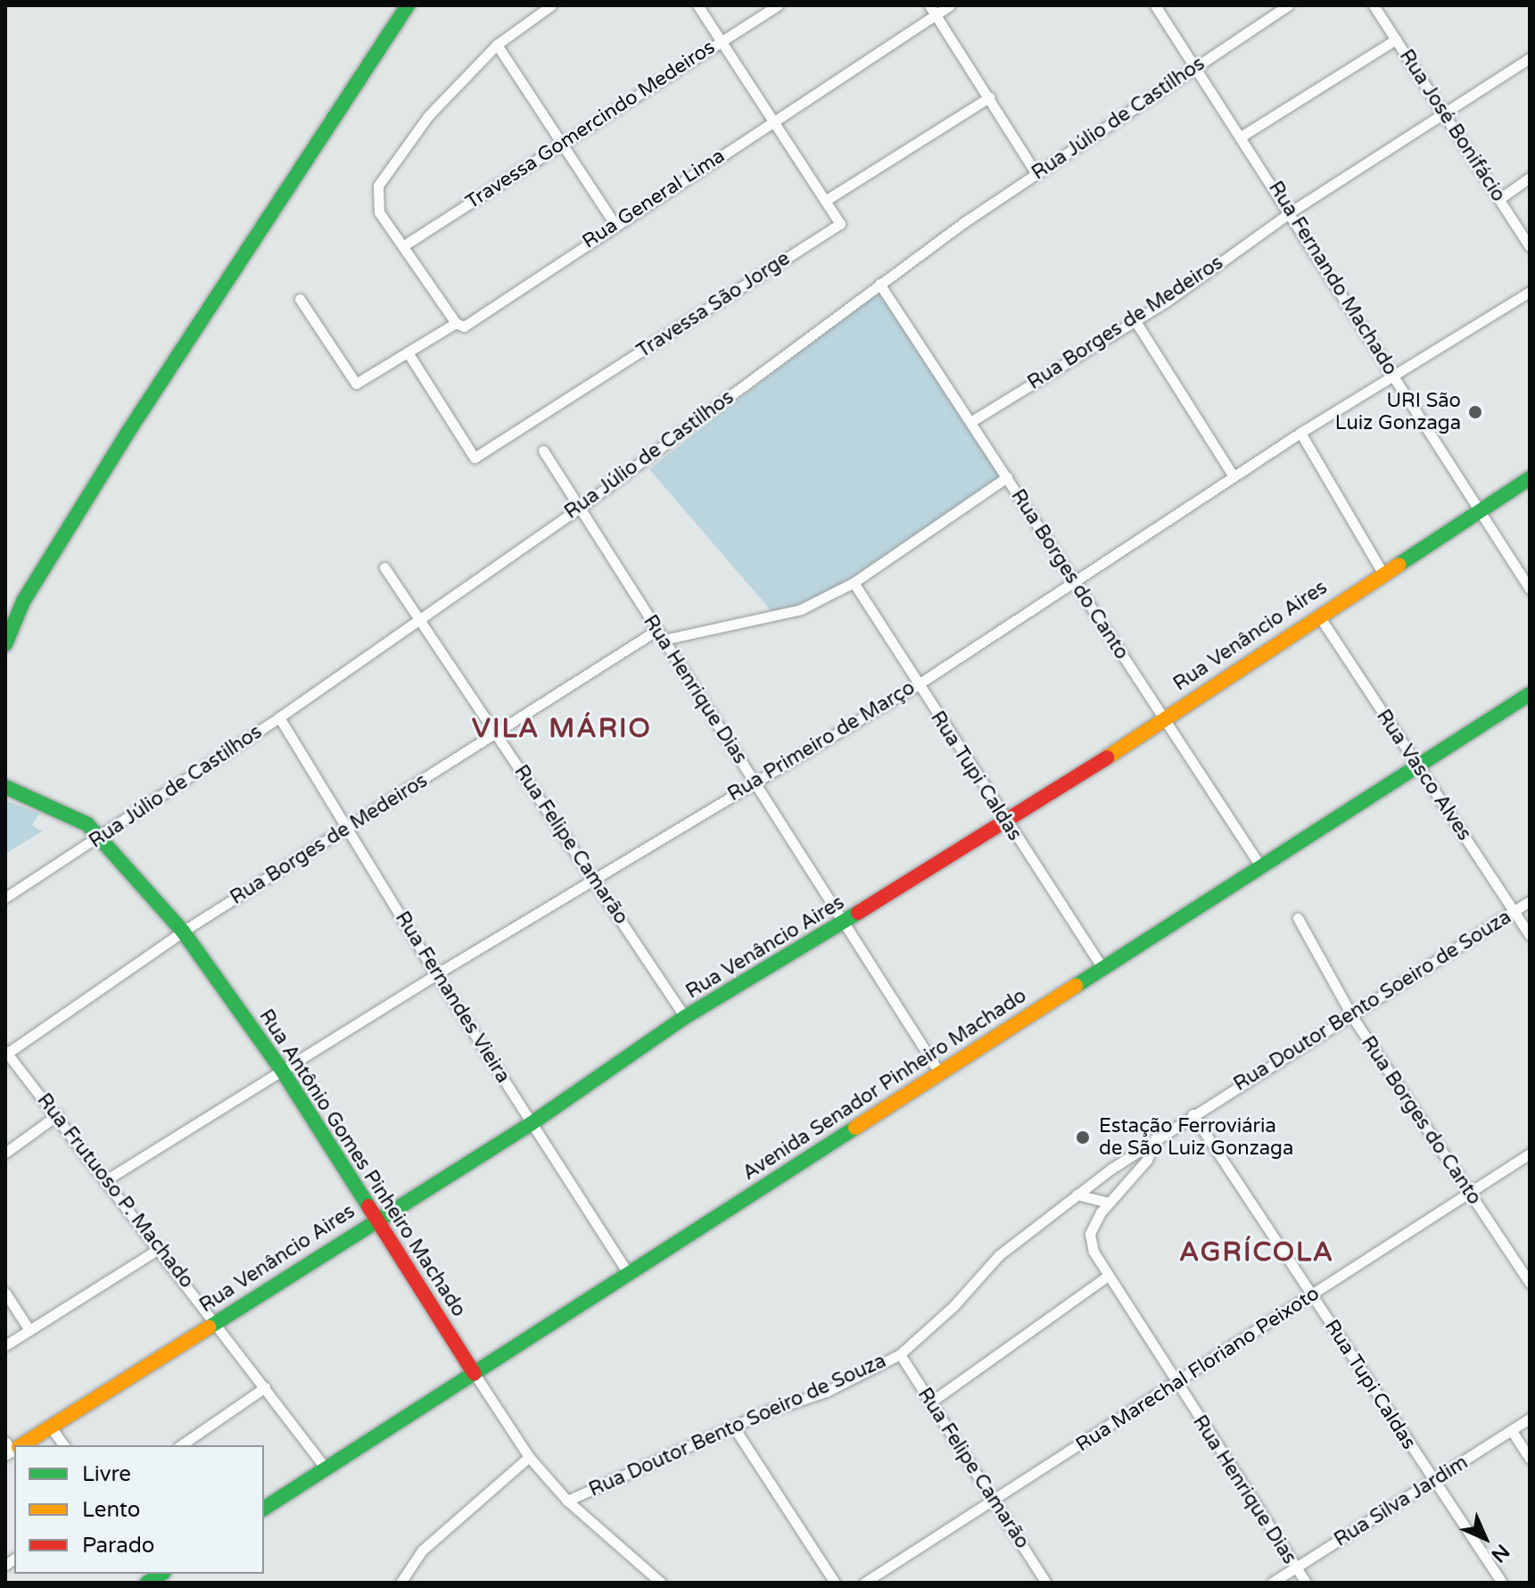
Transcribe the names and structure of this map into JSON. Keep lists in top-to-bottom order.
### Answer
{
  "streets": {
    "main road": ["Rua Venâncio Aires", "Avenida Senador Pinheiro Machado", "Rua Antônio Gomes Pinheiro Machado"],
    "street": [
      "Rua Júlio de Castilhos",
      "Travessa Gomercindo Medeiros",
      "Rua José Bonifácio",
      "Rua General Lima",
      "Rua Fernando Machado",
      "Travessa São Jorge",
      "Rua Borges de Medeiros",
      "Rua Borges do Canto",
      "Rua Henrique Dias",
      "Rua Primeiro de Março",
      "Rua Vasco Alves",
      "Rua Tupi Caldas",
      "Rua Felipe Camarão",
      "Rua Fernandes Vieira",
      "Rua Doutor Bento Soeiro de Souza",
      "Rua Frutuoso P. Machado",
      "Rua Marechal Floriano Peixoto",
      "Rua Silva Jardim"
    ]
  },
  "crossings": [
    ["Rua Júlio de Castilhos", "Rua Fernando Machado"],
    ["Rua Júlio de Castilhos", "Rua Borges do Canto"],
    ["Rua Júlio de Castilhos", "Rua Henrique Dias"],
    ["Rua Júlio de Castilhos", "Rua Felipe Camarão"],
    ["Rua Júlio de Castilhos", "Rua Fernandes Vieira"],
    ["Rua Júlio de Castilhos", "Rua Antônio Gomes Pinheiro Machado"],
    ["Rua José Bonifácio", "Rua Borges de Medeiros"],
    ["Rua General Lima", "Travessa São Jorge"],
    ["Rua Fernando Machado", "Rua Borges de Medeiros"],
    ["Rua Fernando Machado", "Rua Venâncio Aires"],
    ["Rua Fernando Machado", "Rua Primeiro de Março"],
    ["Rua Borges de Medeiros", "Rua Borges do Canto"],
    ["Rua Borges de Medeiros", "Rua Henrique Dias"],
    ["Rua Borges de Medeiros", "Rua Felipe Camarão"],
    ["Rua Borges de Medeiros", "Rua Fernandes Vieira"],
    ["Rua Borges de Medeiros", "Rua Antônio Gomes Pinheiro Machado"],
    ["Rua Borges de Medeiros", "Rua Frutuoso P. Machado"],
    ["Rua Borges do Canto", "Rua Venâncio Aires"],
    ["Rua Borges do Canto", "Rua Primeiro de Março"],
    ["Rua Borges do Canto", "Rua Doutor Bento Soeiro de Souza"],
    ["Rua Borges do Canto", "Avenida Senador Pinheiro Machado"],
    ["Rua Borges do Canto", "Rua Marechal Floriano Peixoto"],
    ["Rua Venâncio Aires", "Rua Henrique Dias"],
    ["Rua Venâncio Aires", "Rua Vasco Alves"],
    ["Rua Venâncio Aires", "Rua Tupi Caldas"],
    ["Rua Venâncio Aires", "Rua Felipe Camarão"],
    ["Rua Venâncio Aires", "Rua Fernandes Vieira"],
    ["Rua Venâncio Aires", "Rua Antônio Gomes Pinheiro Machado"],
    ["Rua Venâncio Aires", "Rua Frutuoso P. Machado"],
    ["Rua Henrique Dias", "Rua Primeiro de Março"],
    ["Rua Henrique Dias", "Avenida Senador Pinheiro Machado"],
    ["Rua Henrique Dias", "Rua Marechal Floriano Peixoto"],
    ["Rua Henrique Dias", "Rua Silva Jardim"],
    ["Rua Primeiro de Março", "Rua Tupi Caldas"],
    ["Rua Primeiro de Março", "Rua Felipe Camarão"],
    ["Rua Primeiro de Março", "Rua Fernandes Vieira"],
    ["Rua Primeiro de Março", "Rua Antônio Gomes Pinheiro Machado"],
    ["Rua Primeiro de Março", "Rua Frutuoso P. Machado"],
    ["Rua Vasco Alves", "Rua Doutor Bento Soeiro de Souza"],
    ["Rua Vasco Alves", "Avenida Senador Pinheiro Machado"],
    ["Rua Tupi Caldas", "Rua Doutor Bento Soeiro de Souza"],
    ["Rua Tupi Caldas", "Avenida Senador Pinheiro Machado"],
    ["Rua Tupi Caldas", "Rua Marechal Floriano Peixoto"],
    ["Rua Tupi Caldas", "Rua Silva Jardim"],
    ["Rua Felipe Camarão", "Rua Doutor Bento Soeiro de Souza"],
    ["Rua Felipe Camarão", "Rua Marechal Floriano Peixoto"],
    ["Rua Fernandes Vieira", "Avenida Senador Pinheiro Machado"],
    ["Rua Doutor Bento Soeiro de Souza", "Rua Antônio Gomes Pinheiro Machado"],
    ["Avenida Senador Pinheiro Machado", "Rua Antônio Gomes Pinheiro Machado"],
    ["Avenida Senador Pinheiro Machado", "Rua Frutuoso P. Machado"]
  ],
  "districts": ["VILA MÁRIO", "AGRÍCOLA"],
  "places": ["URI São Luiz Gonzaga", "Estação Ferroviária de São Luiz Gonzaga"],
  "legend": ["Livre", "Lento", "Parado"],
  "north": "bottom right"
}
